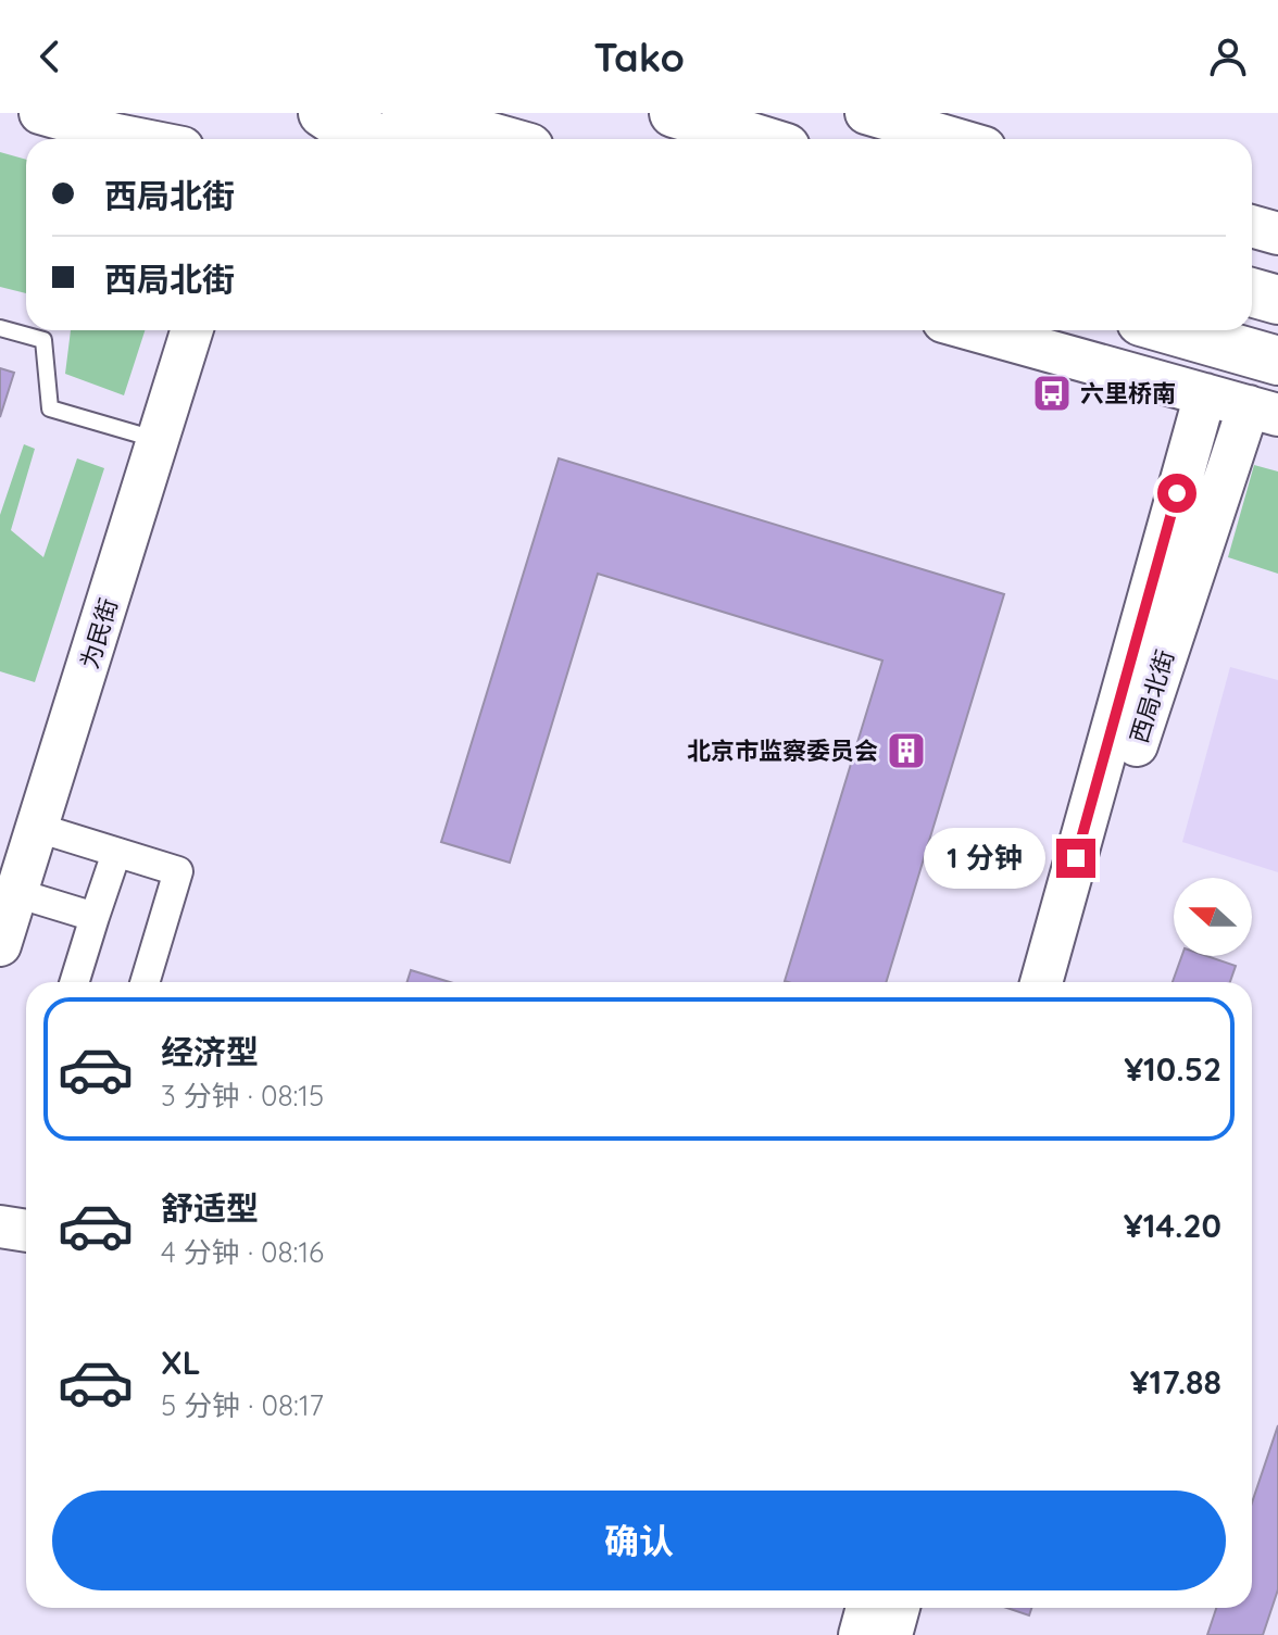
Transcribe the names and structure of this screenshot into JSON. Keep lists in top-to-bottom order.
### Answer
{
  "streets": {
    "street": ["为民街", "西局北街"]
  },
  "places": {
    "bus stop": ["六里桥南"],
    "building": ["北京市监察委员会"]
  },
  "north": "left",
  "page": {
    "header": "Tako",
    "banner": ["西局北街", "西局北街"],
    "bubble": "1 分钟",
    "list": [
      {
        "name": "经济型",
        "note": "3 分钟 · 08:15",
        "value": "¥10.52"
      },
      {
        "name": "舒适型",
        "note": "4 分钟 · 08:16",
        "value": "¥14.20"
      },
      {
        "name": "XL",
        "note": "5 分钟 · 08:17",
        "value": "¥17.88"
      }
    ],
    "buttons": "确认"
  }
}
